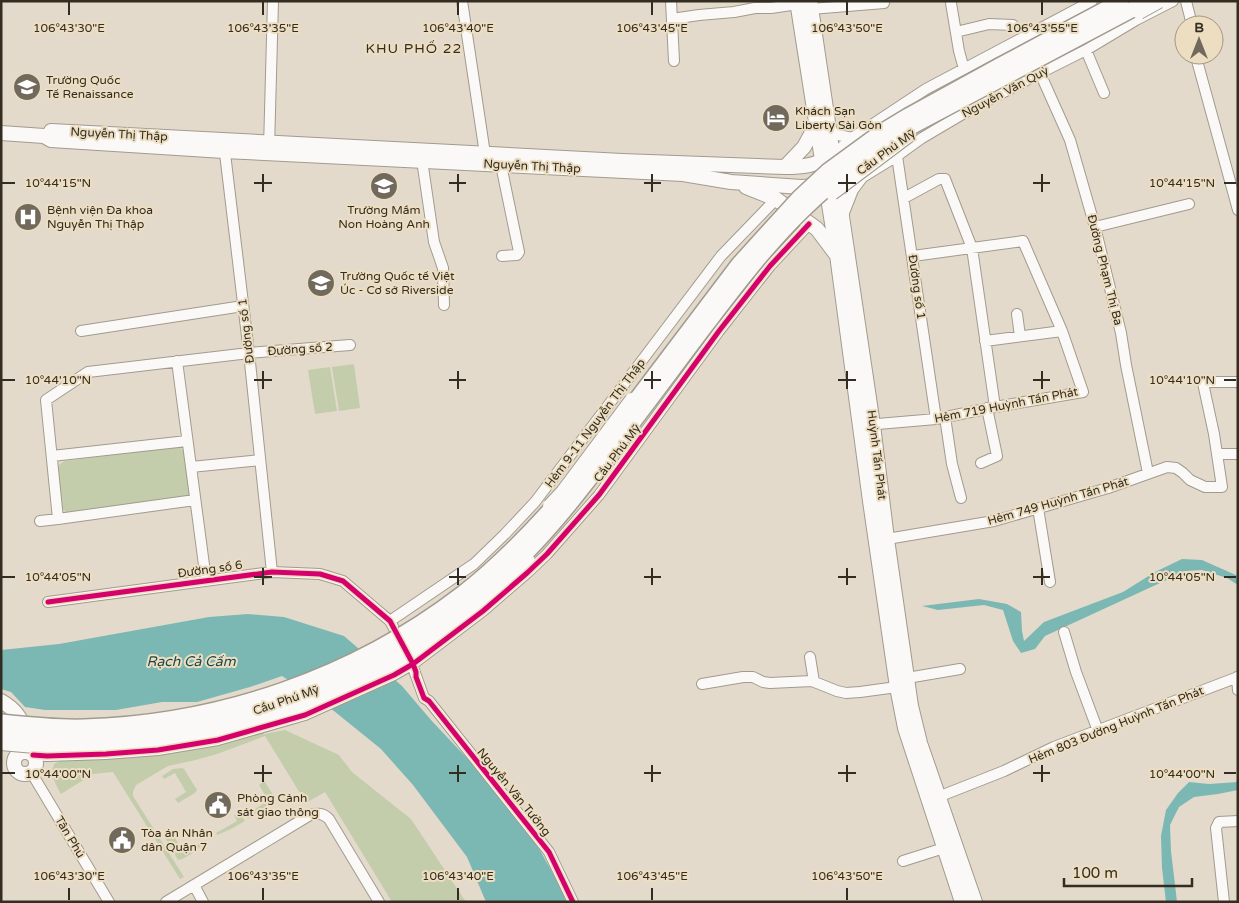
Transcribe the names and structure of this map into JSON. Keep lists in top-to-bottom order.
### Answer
{
  "streets": {
    "highway": ["Cầu Phú Mỹ"],
    "main road": ["Nguyễn Thị Thập", "Huỳnh Tấn Phát"],
    "street": [
      "Nguyễn Văn Quỳ",
      "Đường Phạm Thị Ba",
      "Đường số 1",
      "Đường số 2",
      "Hẻm 719 Huỳnh Tấn Phát",
      "Hẻm 9-11 Nguyễn Thị Thập",
      "Hẻm 749 Huỳnh Tấn Phát",
      "Đường số 6",
      "Hẻm 803 Đường Huỳnh Tấn Phát",
      "Nguyễn Văn Tưởng",
      "Tân Phú"
    ]
  },
  "crossings": [
    ["Nguyễn Văn Quỳ", "Nguyễn Thị Thập"],
    ["Nguyễn Văn Quỳ", "Đường Phạm Thị Ba"],
    ["Nguyễn Văn Quỳ", "Đường số 1"],
    ["Nguyễn Văn Quỳ", "Huỳnh Tấn Phát"],
    ["Nguyễn Thị Thập", "Đường số 1"],
    ["Nguyễn Thị Thập", "Huỳnh Tấn Phát"],
    ["Đường Phạm Thị Ba", "Hẻm 749 Huỳnh Tấn Phát"],
    ["Đường số 1", "Đường số 2"],
    ["Đường số 1", "Hẻm 719 Huỳnh Tấn Phát"],
    ["Đường số 1", "Đường số 6"],
    ["Hẻm 719 Huỳnh Tấn Phát", "Huỳnh Tấn Phát"],
    ["Hẻm 9-11 Nguyễn Thị Thập", "Đường số 6"],
    ["Hẻm 9-11 Nguyễn Thị Thập", "Nguyễn Văn Tưởng"],
    ["Huỳnh Tấn Phát", "Hẻm 749 Huỳnh Tấn Phát"],
    ["Huỳnh Tấn Phát", "Hẻm 803 Đường Huỳnh Tấn Phát"],
    ["Đường số 6", "Nguyễn Văn Tưởng"]
  ],
  "districts": ["KHU PHỐ 22"],
  "water": ["Rạch Cả Cấm"],
  "places": {
    "school or university": ["Trường Quốc Tế Renaissance", "Trường Mầm Non Hoàng Anh", "Trường Quốc tế Việt Úc - Cơ sở Riverside"],
    "hotel": ["Khách Sạn Liberty Sài Gòn"],
    "hospital": ["Bệnh viện Đa khoa Nguyễn Thị Thập"],
    "public building": ["Phòng Cảnh sát giao thông", "Tòa án Nhân dân Quận 7"]
  },
  "scale_bar": "100 m",
  "north": "top",
  "coordinates": [
    "106°43'30\"E",
    "106°43'35\"E",
    "106°43'40\"E",
    "106°43'45\"E",
    "106°43'50\"E",
    "106°43'55\"E",
    "10°44'15\"N",
    "10°44'10\"N",
    "10°44'05\"N",
    "10°44'00\"N"
  ]
}
